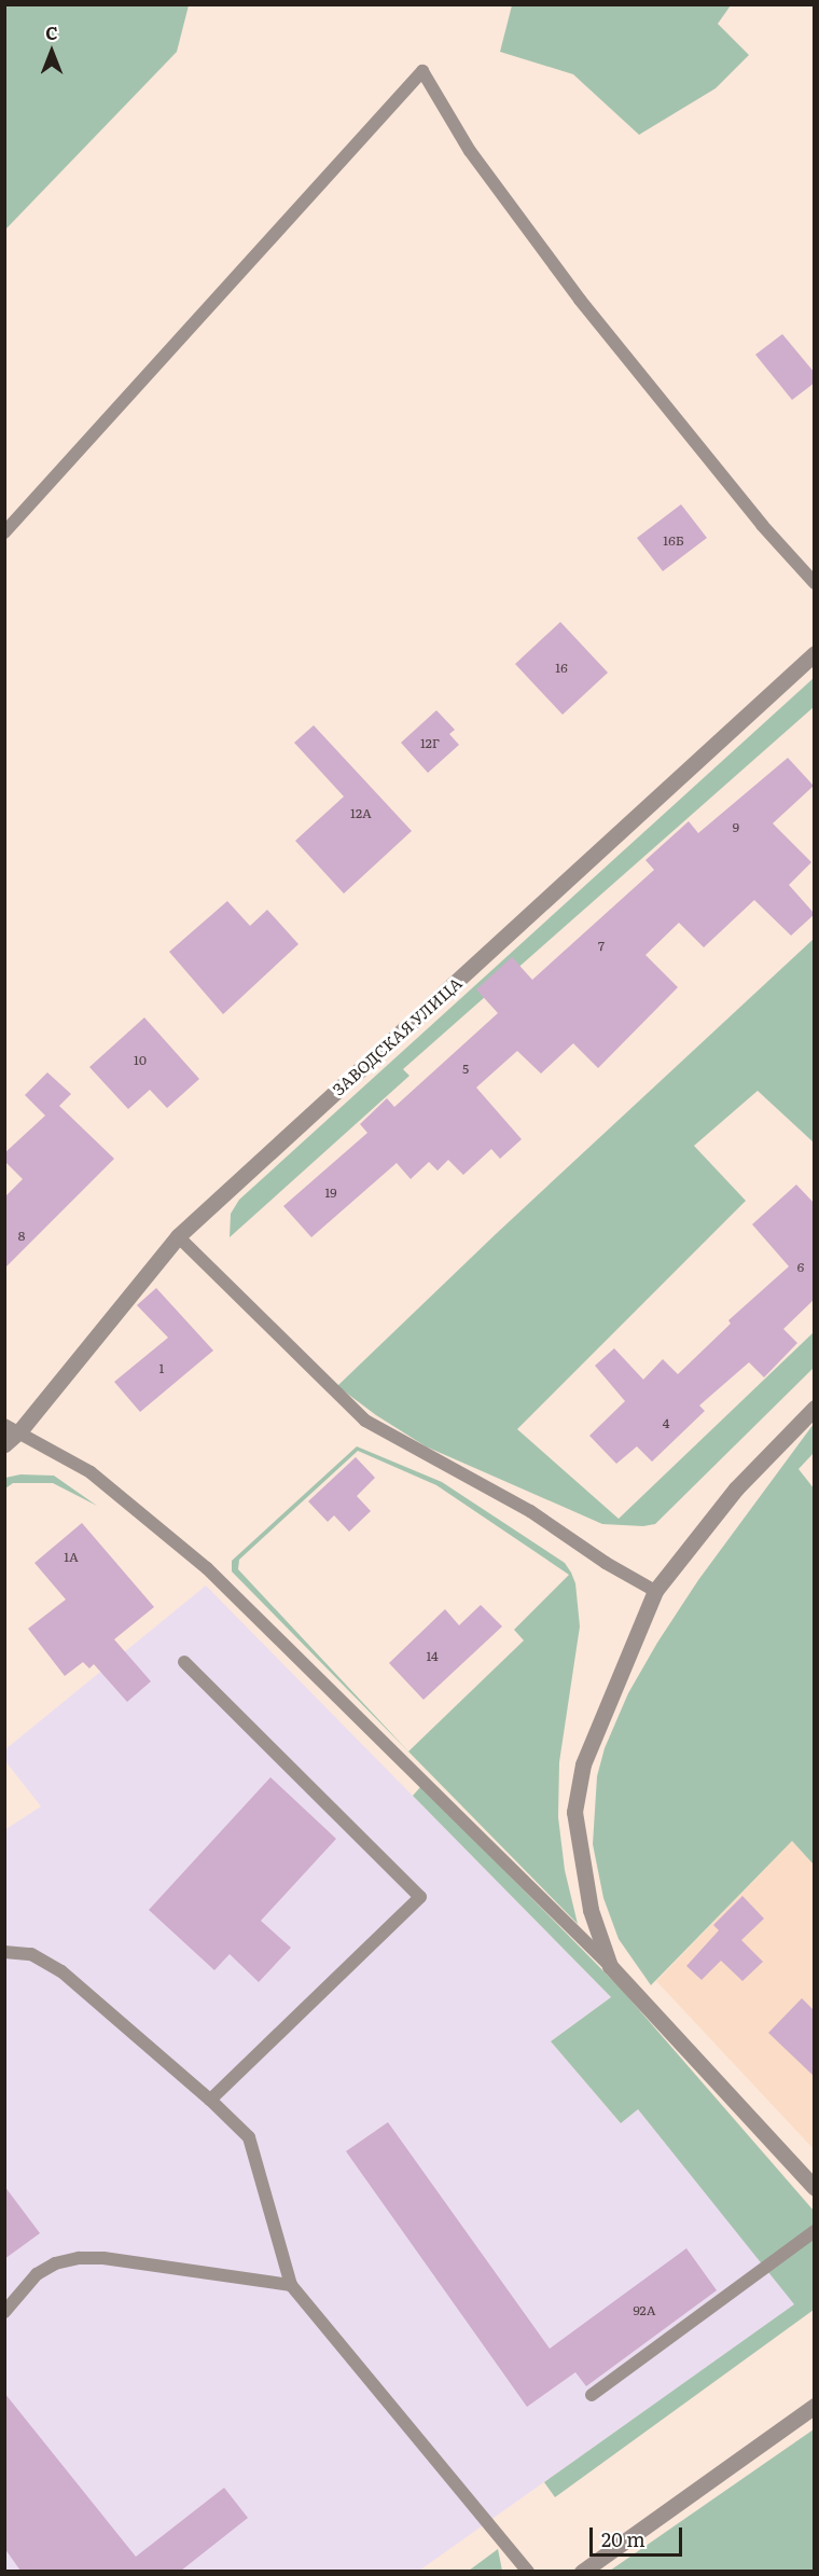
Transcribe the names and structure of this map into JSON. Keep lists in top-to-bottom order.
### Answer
{
  "streets": {
    "street": ["ЗАВОДСКАЯ УЛИЦА"]
  },
  "house_numbers": [
    "16Б",
    "16",
    "12Г",
    "12А",
    "9",
    "7",
    "10",
    "5",
    "19",
    "8",
    "6",
    "1",
    "4",
    "1А",
    "14",
    "92А"
  ],
  "scale_bar": "20 m",
  "north": "top"
}
